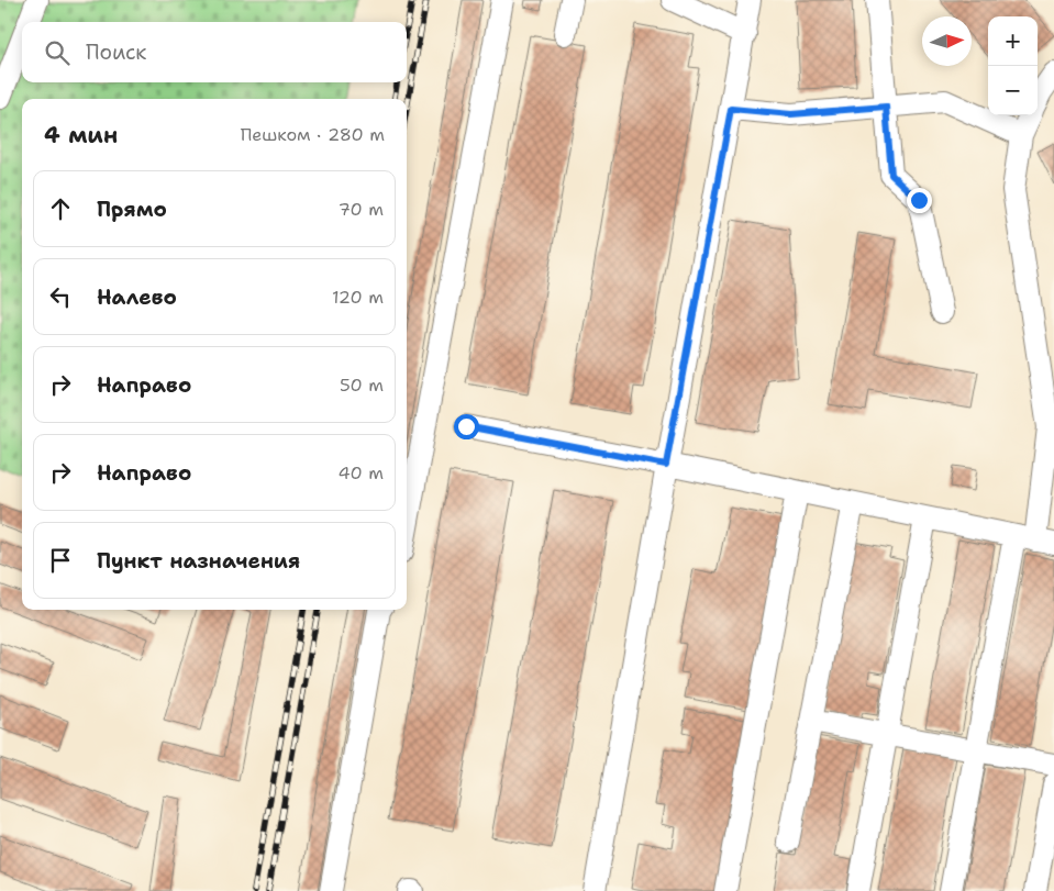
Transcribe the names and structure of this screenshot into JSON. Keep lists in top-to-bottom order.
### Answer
{
  "north": "right",
  "page": {
    "map_buttons": ["+", "−"],
    "search": "Поиск",
    "heading": ["4 мин", "Пешком · 280 m"],
    "list": [
      ["Прямо", "70 m"],
      ["Налево", "120 m"],
      ["Направо", "50 m"],
      ["Направо", "40 m"],
      "Пункт назначения"
    ]
  }
}
